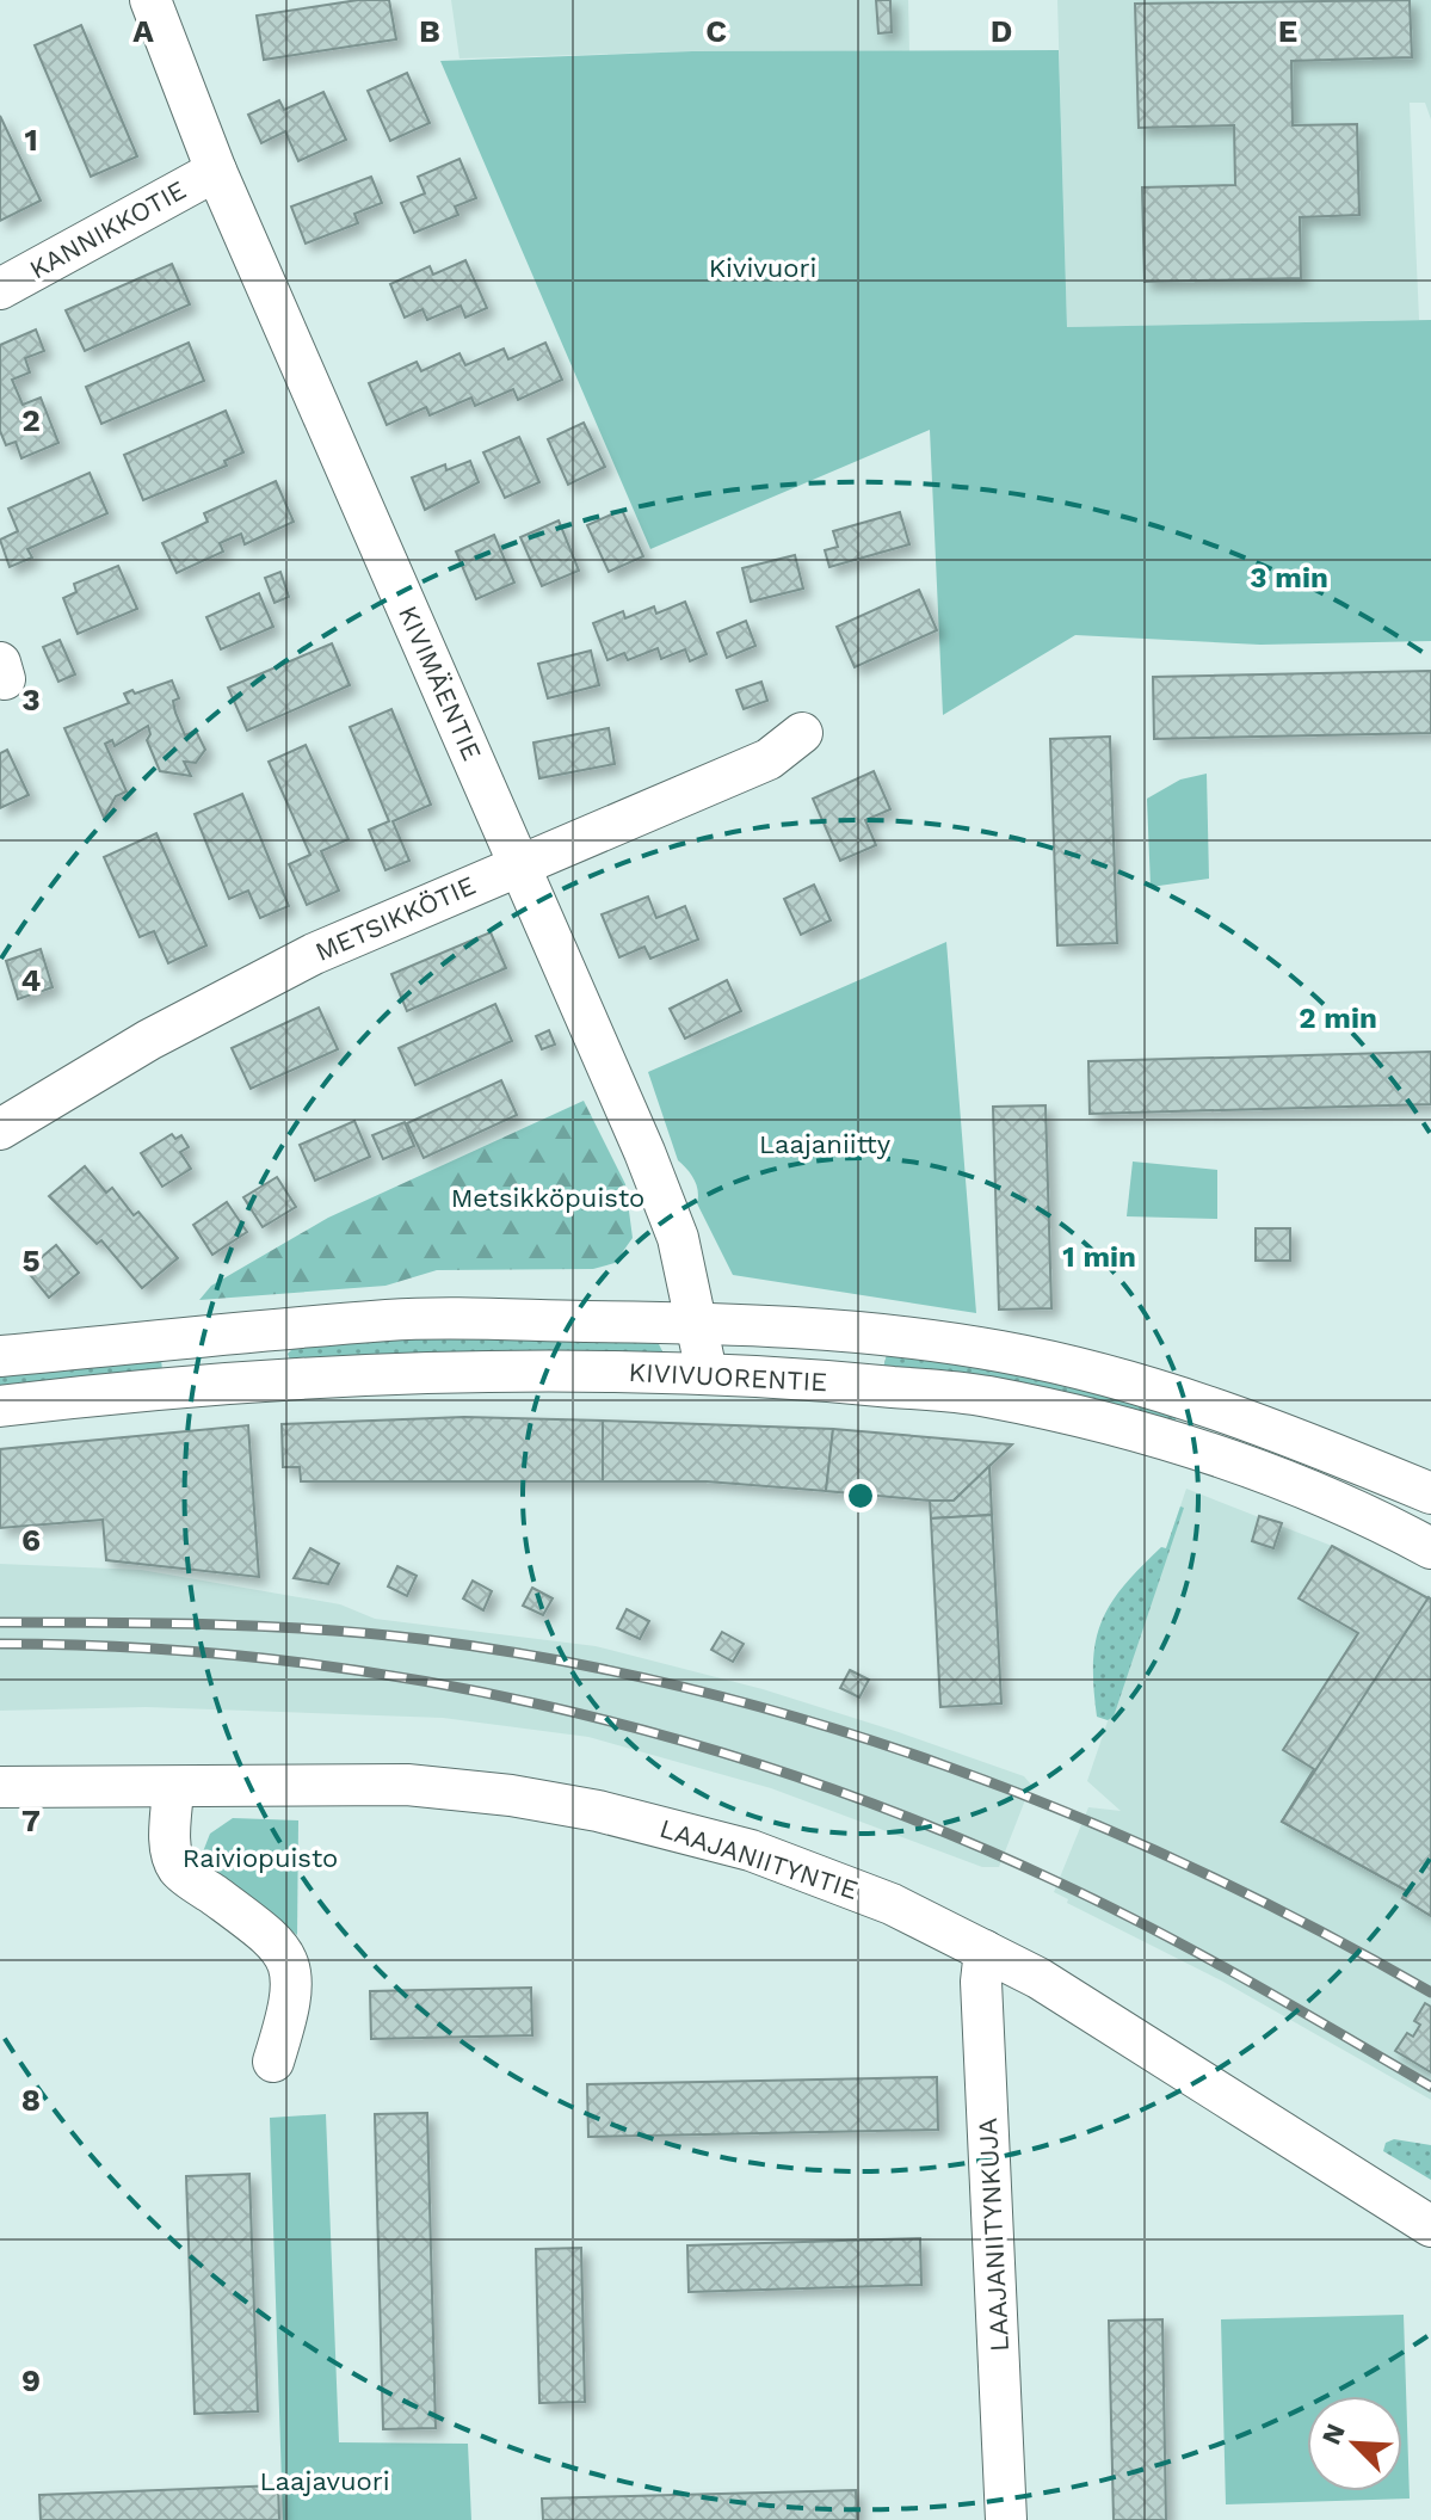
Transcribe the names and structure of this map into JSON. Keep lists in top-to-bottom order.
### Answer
{
  "streets": {
    "street": [
      "KANNIKKOTIE",
      "KIVIMÄENTIE",
      "METSIKKÖTIE",
      "KIVIVUORENTIE",
      "LAAJANIITYNTIE",
      "LAAJANIITYNKUJA"
    ]
  },
  "crossings": [
    ["KANNIKKOTIE", "KIVIMÄENTIE"],
    ["KIVIMÄENTIE", "METSIKKÖTIE"],
    ["KIVIMÄENTIE", "KIVIVUORENTIE"],
    ["LAAJANIITYNTIE", "LAAJANIITYNKUJA"]
  ],
  "parks": [
    "Kivivuori",
    "Laajaniitty",
    "Metsikköpuisto",
    "Raiviopuisto",
    "Laajavuori"
  ],
  "north": "top left",
  "grid": {
    "columns": [
      "A",
      "B",
      "C",
      "D",
      "E"
    ],
    "rows": [
      "1",
      "2",
      "3",
      "4",
      "5",
      "6",
      "7",
      "8",
      "9"
    ]
  },
  "rings": ["3 min", "2 min", "1 min"]
}
